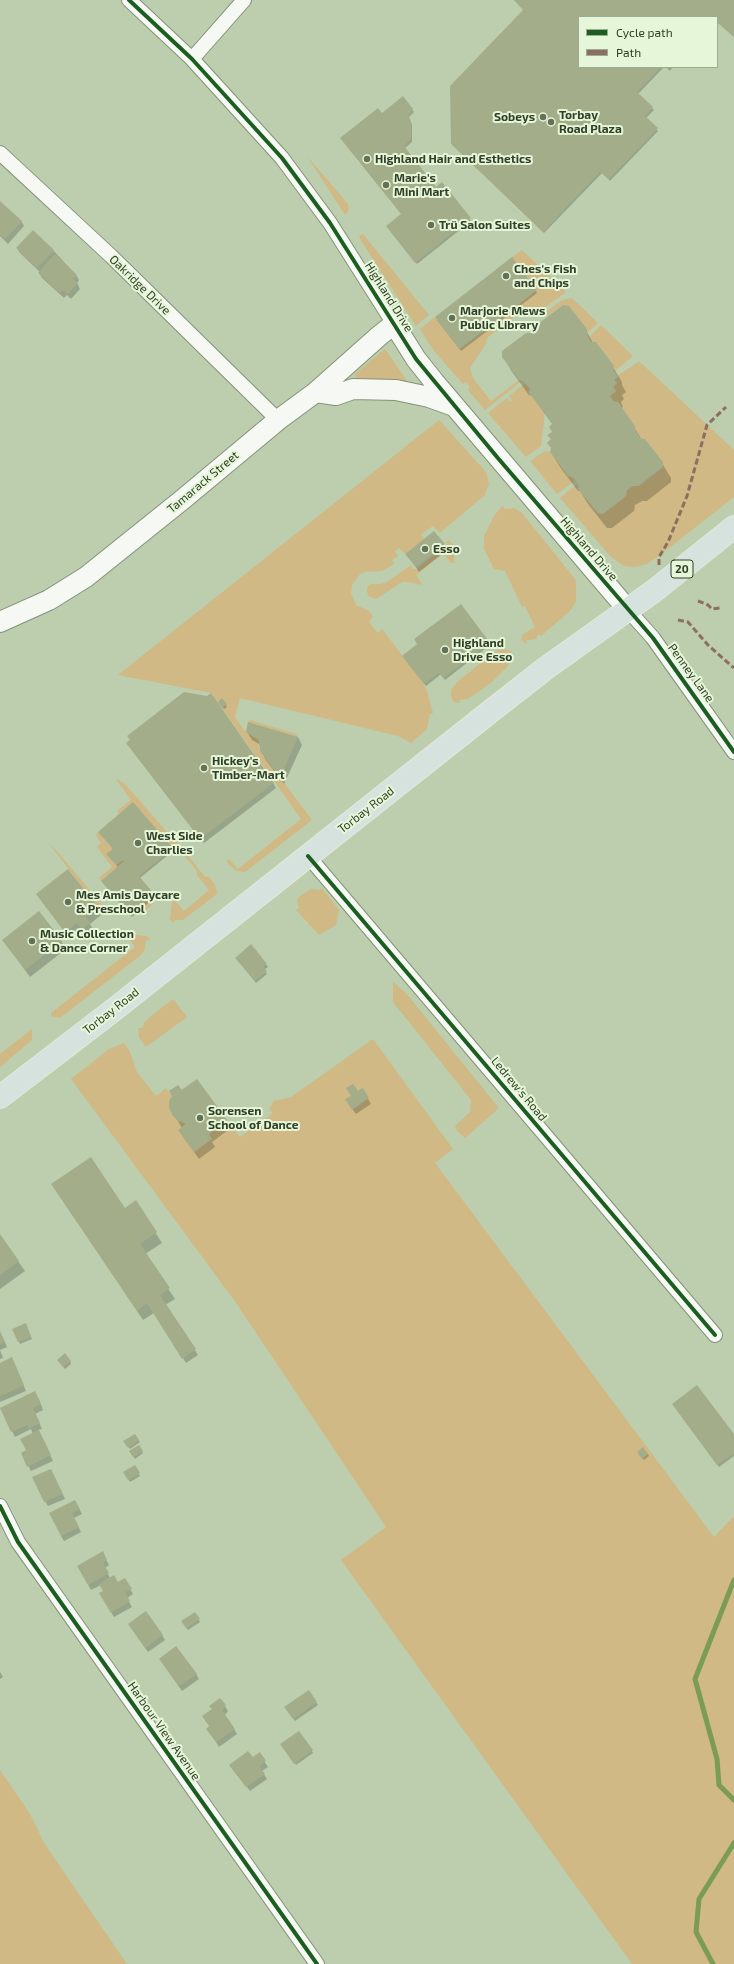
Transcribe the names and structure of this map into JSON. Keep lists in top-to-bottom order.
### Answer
{
  "streets": {
    "main road": ["20", "Torbay Road"],
    "street": [
      "Oakridge Drive",
      "Highland Drive",
      "Tamarack Street",
      "Penney Lane",
      "Ledrew's Road",
      "Harbour View Avenue"
    ]
  },
  "crossings": [
    ["Oakridge Drive", "Tamarack Street"],
    ["Highland Drive", "Tamarack Street"],
    ["Highland Drive", "Penney Lane"],
    ["Highland Drive", "Torbay Road"],
    ["Penney Lane", "Torbay Road"],
    ["Torbay Road", "Ledrew's Road"]
  ],
  "places": [
    "Sobeys",
    "Torbay Road Plaza",
    "Highland Hair and Esthetics",
    "Marie's Mini Mart",
    "Trü Salon Suites",
    "Ches's Fish and Chips",
    "Marjorie Mews Public Library",
    "Esso",
    "Highland Drive Esso",
    "Hickey's Timber-Mart",
    "West Side Charlies",
    "Mes Amis Daycare & Preschool",
    "Music Collection & Dance Corner",
    "Sorensen School of Dance"
  ],
  "legend": ["Cycle path", "Path"]
}
